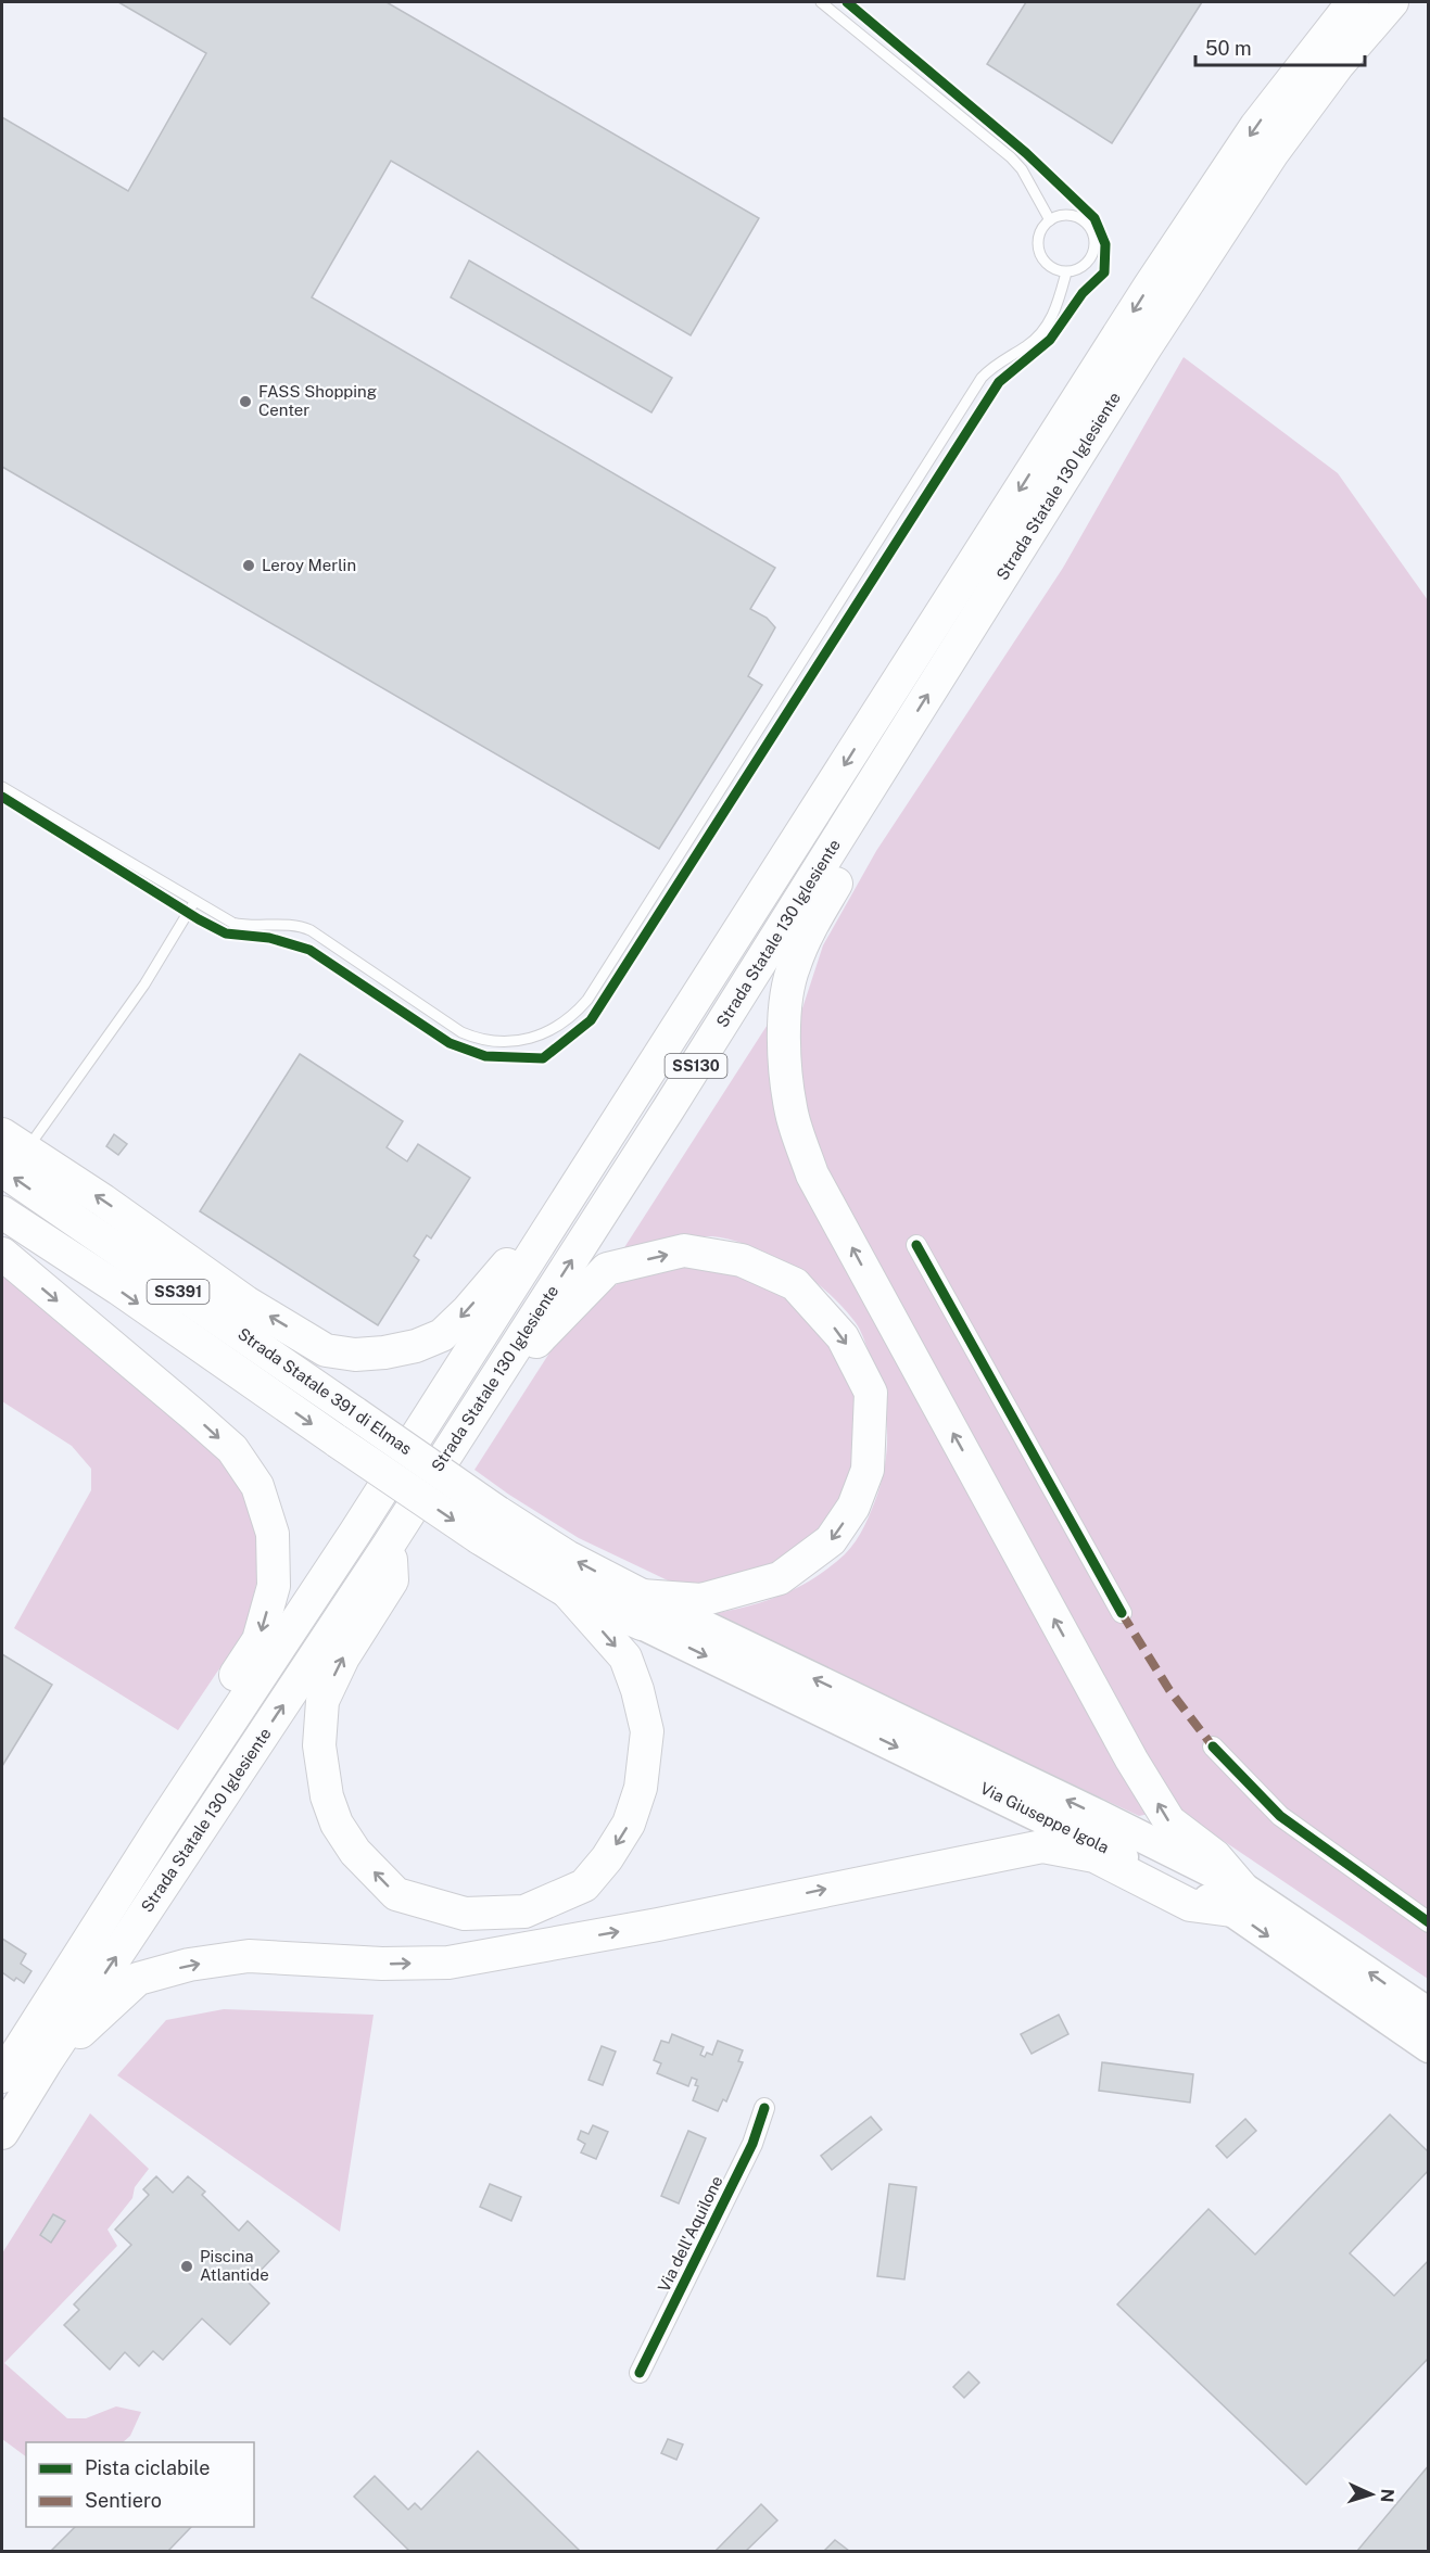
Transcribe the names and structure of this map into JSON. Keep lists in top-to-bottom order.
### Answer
{
  "streets": {
    "highway": [
      "Strada Statale 130 Iglesiente",
      "SS130",
      "SS391",
      "Strada Statale 391 di Elmas"
    ],
    "main road": ["Via Giuseppe Igola"],
    "street": ["Via dell'Aquilone"]
  },
  "crossings": [
    ["Strada Statale 391 di Elmas", "Via Giuseppe Igola"]
  ],
  "places": ["FASS Shopping Center", "Leroy Merlin", "Piscina Atlantide"],
  "legend": ["Pista ciclabile", "Sentiero"],
  "scale_bar": "50 m",
  "north": "right"
}
